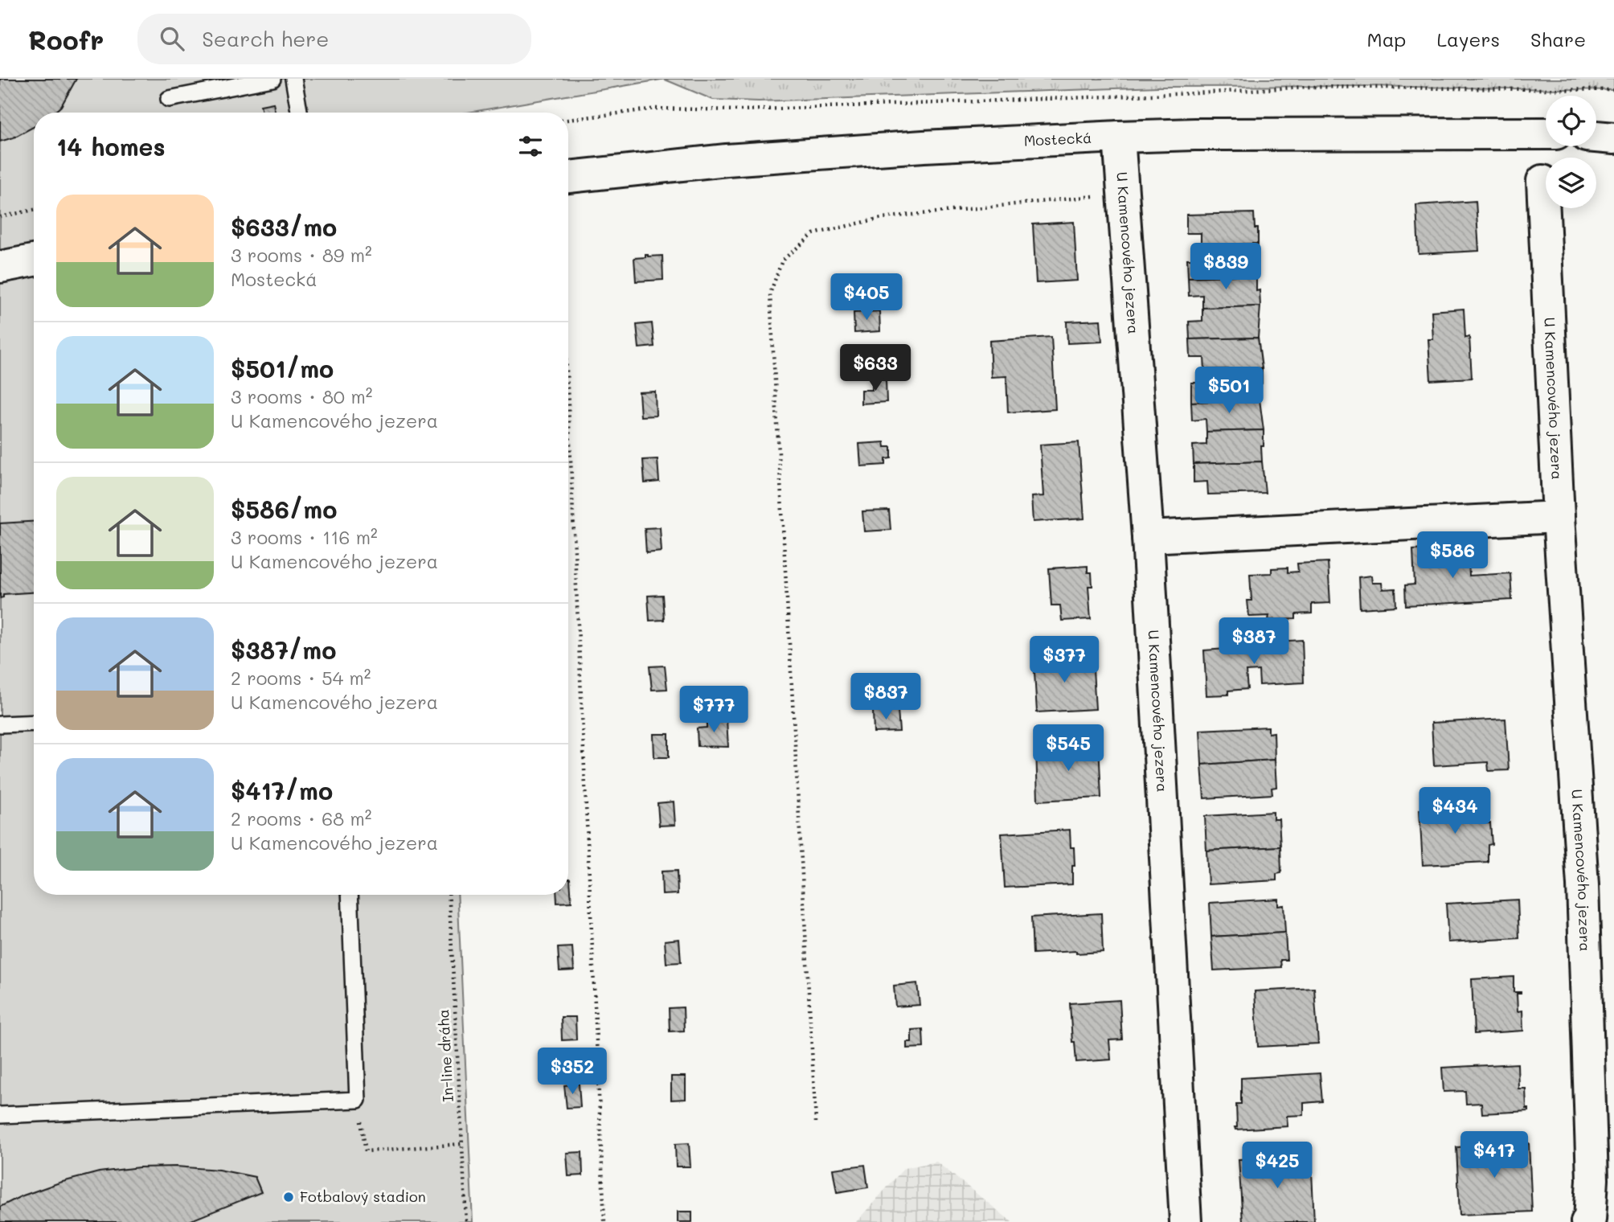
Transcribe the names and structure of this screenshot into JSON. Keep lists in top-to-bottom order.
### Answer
{
  "streets": {
    "street": ["Mostecká", "U Kamencového jezera"],
    "path": ["In-line dráha"]
  },
  "crossings": [
    ["Mostecká", "U Kamencového jezera"]
  ],
  "places": ["Fotbalový stadion"],
  "page": {
    "header": "Roofr",
    "search": "Search here",
    "nav": ["Map", "Layers", "Share"],
    "heading": "14 homes",
    "list": [
      {
        "name": "$633/mo",
        "note": "3 rooms · 89 m² · Mostecká"
      },
      {
        "name": "$501/mo",
        "note": "3 rooms · 80 m² · U Kamencového jezera"
      },
      {
        "name": "$586/mo",
        "note": "3 rooms · 116 m² · U Kamencového jezera"
      },
      {
        "name": "$387/mo",
        "note": "2 rooms · 54 m² · U Kamencového jezera"
      },
      {
        "name": "$417/mo",
        "note": "2 rooms · 68 m² · U Kamencového jezera"
      }
    ],
    "price": [
      "$839",
      "$405",
      "$633",
      "$501",
      "$586",
      "$387",
      "$377",
      "$837",
      "$777",
      "$545",
      "$434",
      "$352",
      "$417",
      "$425"
    ]
  }
}
